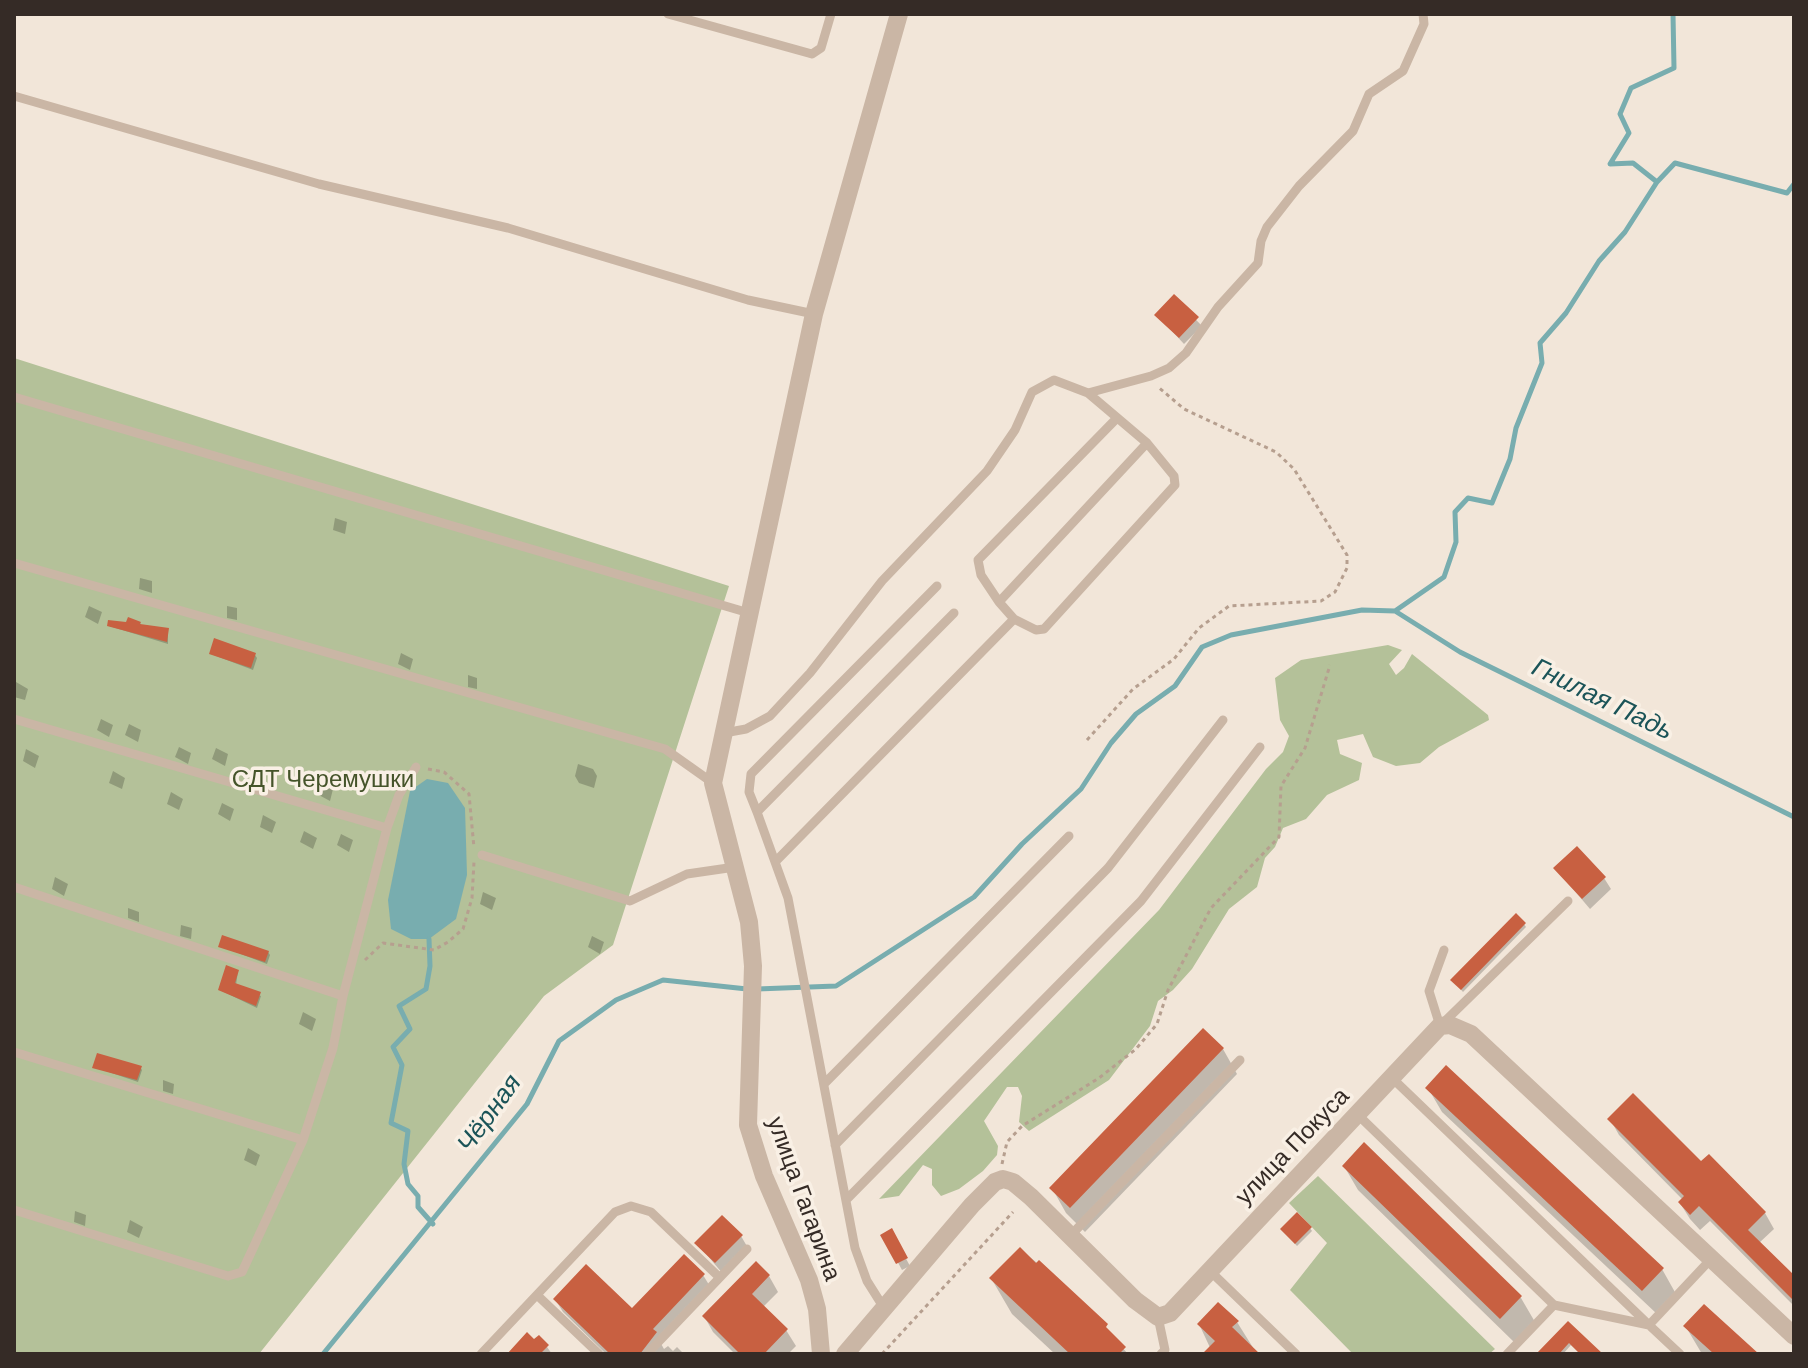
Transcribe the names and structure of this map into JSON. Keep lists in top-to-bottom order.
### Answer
{
  "streets": {
    "street": ["улица Покуса", "улица Гагарина"]
  },
  "water": ["Гнилая Падь", "Чёрная"],
  "parks": ["СДТ Черемушки"]
}
